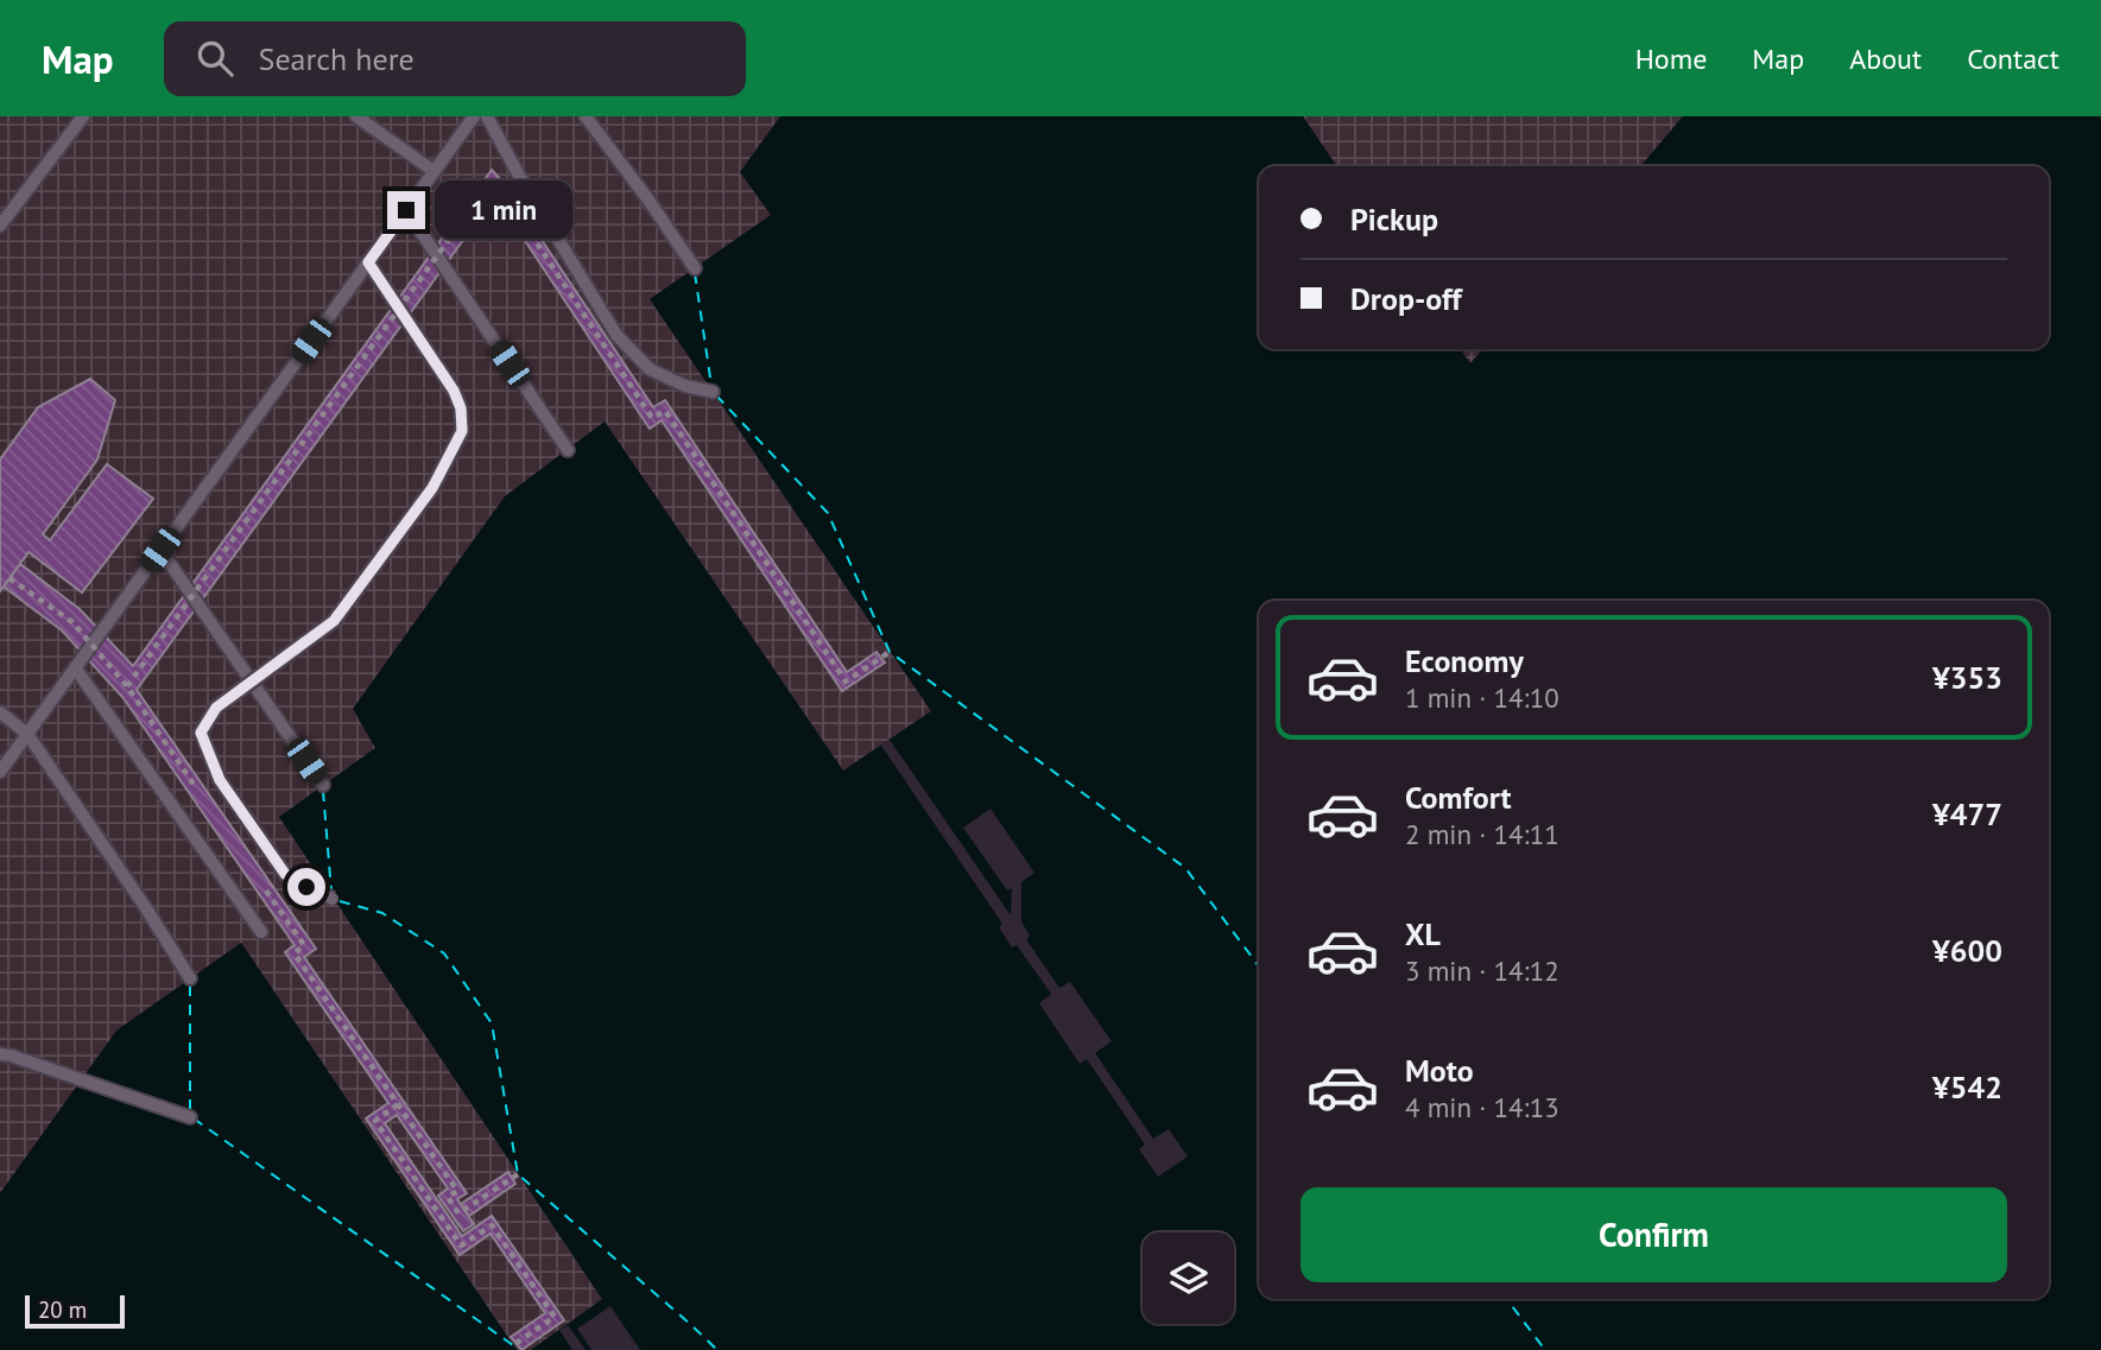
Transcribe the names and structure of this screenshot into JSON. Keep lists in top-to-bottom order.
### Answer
{
  "scale_bar": "20 m",
  "page": {
    "header": "Map",
    "search": "Search here",
    "nav": [
      "Home",
      "Map",
      "About",
      "Contact"
    ],
    "banner": ["Pickup", "Drop-off"],
    "bubble": "1 min",
    "list": [
      {
        "name": "Economy",
        "note": "1 min · 14:10",
        "value": "¥353"
      },
      {
        "name": "Comfort",
        "note": "2 min · 14:11",
        "value": "¥477"
      },
      {
        "name": "XL",
        "note": "3 min · 14:12",
        "value": "¥600"
      },
      {
        "name": "Moto",
        "note": "4 min · 14:13",
        "value": "¥542"
      }
    ],
    "buttons": "Confirm",
    "scale": "20 m"
  }
}
